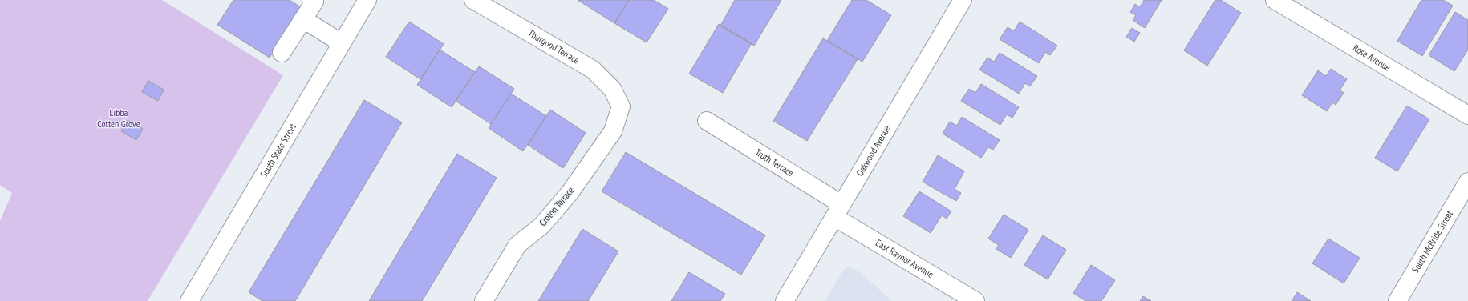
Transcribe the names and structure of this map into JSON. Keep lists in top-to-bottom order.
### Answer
{
  "streets": {
    "street": [
      "Thurgood Terrace",
      "Rose Avenue",
      "South State Street",
      "Oakwood Avenue",
      "Truth Terrace",
      "Croton Terrace",
      "South McBride Street",
      "East Raynor Avenue"
    ]
  },
  "crossings": [
    ["Thurgood Terrace", "Croton Terrace"],
    ["Oakwood Avenue", "Truth Terrace"],
    ["Oakwood Avenue", "East Raynor Avenue"],
    ["Truth Terrace", "East Raynor Avenue"]
  ],
  "parks": ["Libba Cotten Grove"]
}
